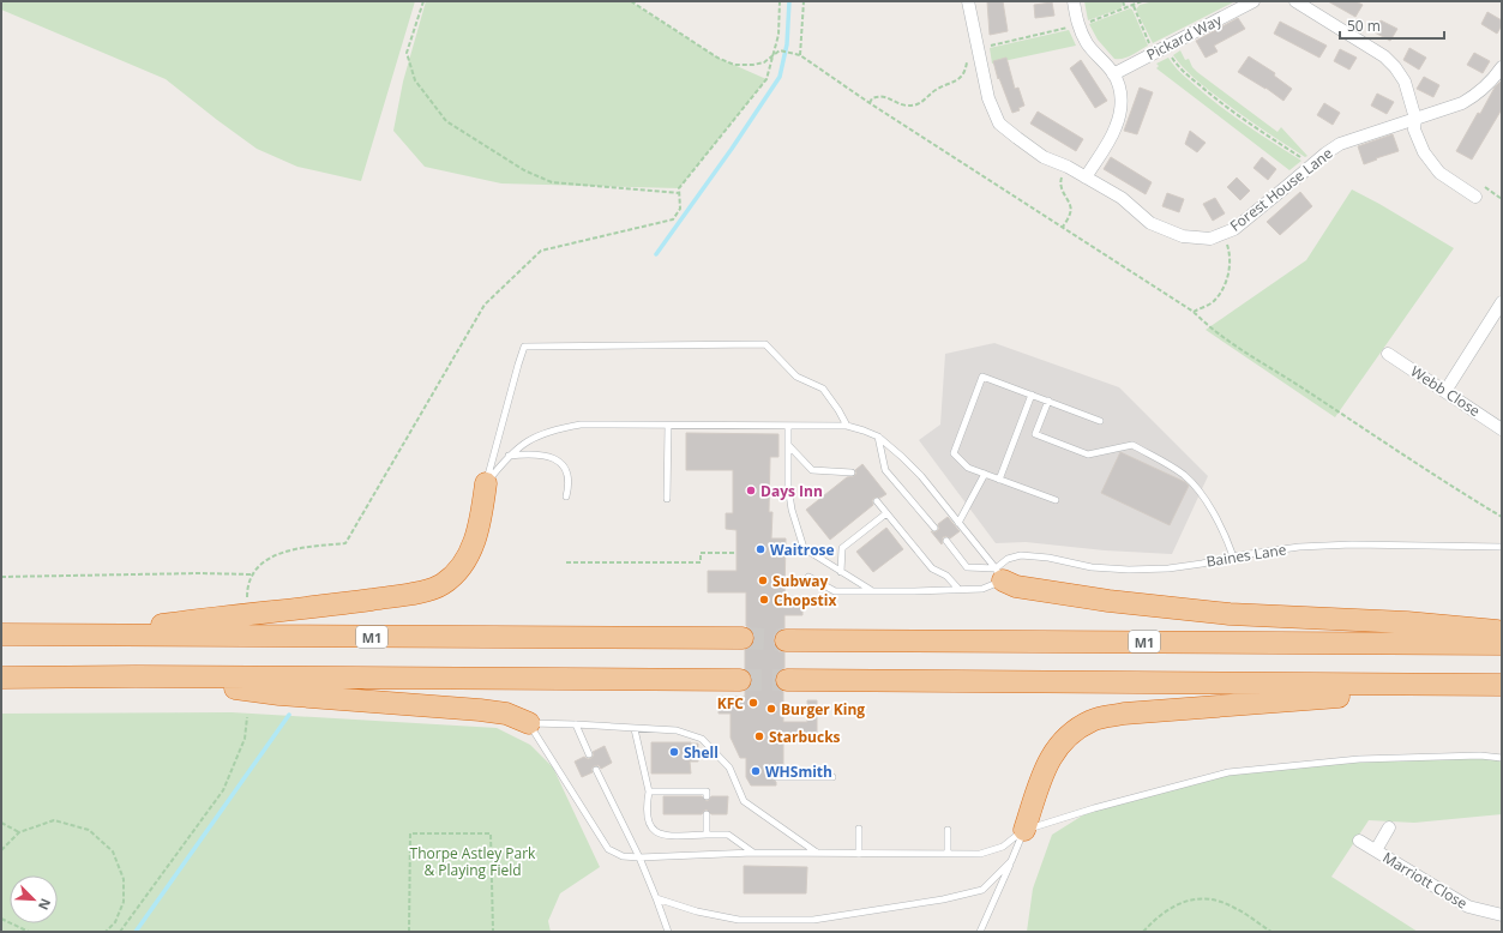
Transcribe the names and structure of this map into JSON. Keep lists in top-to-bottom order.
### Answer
{
  "streets": {
    "highway": ["M1"],
    "street": [
      "Pickard Way",
      "Forest House Lane",
      "Webb Close",
      "Marriott Close"
    ],
    "lane": ["Baines Lane"]
  },
  "parks": ["Thorpe Astley Park & Playing Field"],
  "places": [
    "Days Inn",
    "Waitrose",
    "Subway",
    "Chopstix",
    "KFC",
    "Burger King",
    "Starbucks",
    "Shell",
    "WHSmith"
  ],
  "scale_bar": "50 m",
  "north": "bottom right"
}
